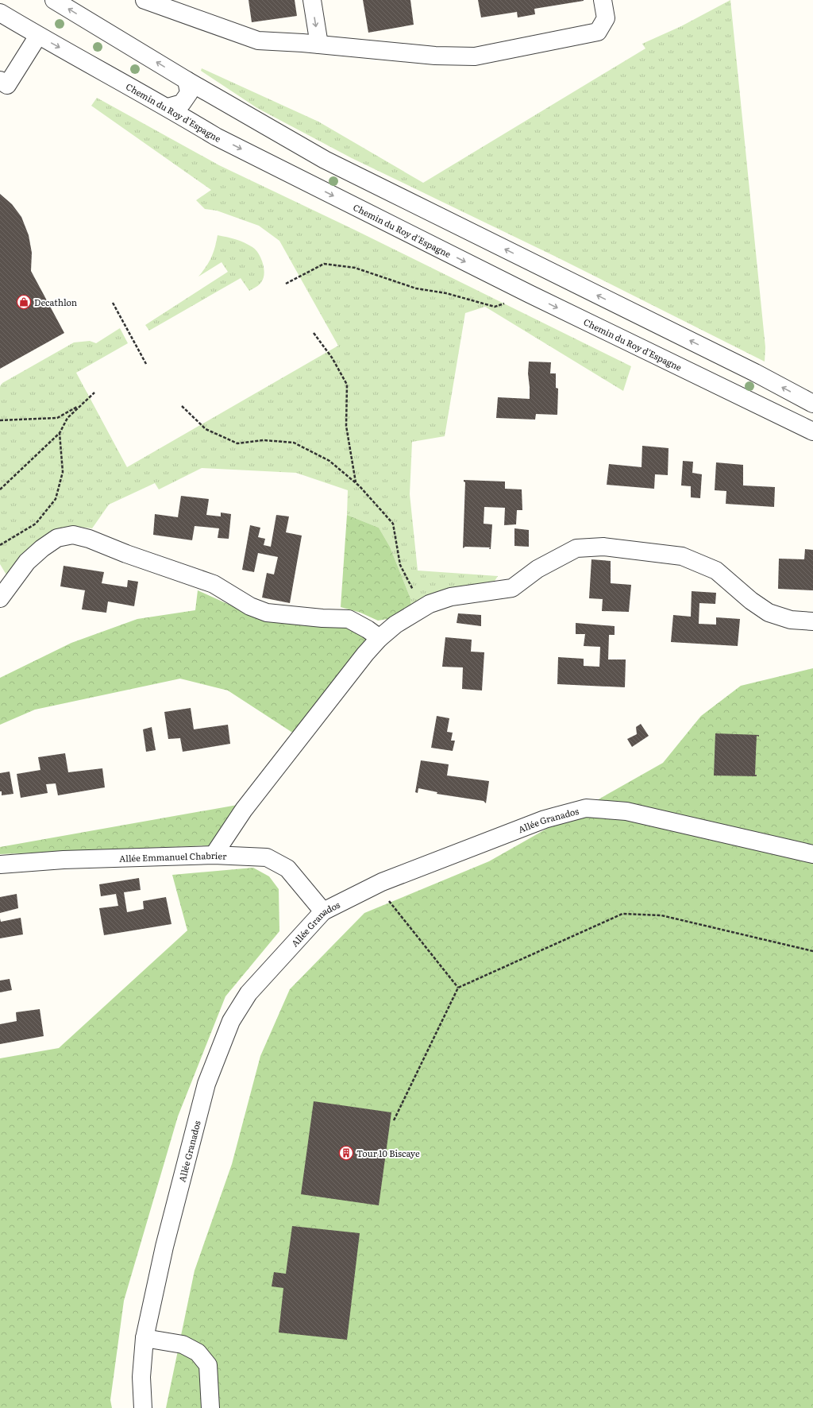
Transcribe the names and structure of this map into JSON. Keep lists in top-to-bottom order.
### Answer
{
  "streets": {
    "street": ["Chemin du Roy d'Espagne", "Allée Granados", "Allée Emmanuel Chabrier"]
  },
  "crossings": [
    ["Allée Granados", "Allée Emmanuel Chabrier"]
  ],
  "places": {
    "shop": ["Decathlon"],
    "building": ["Tour 10 Biscaye"]
  }
}
